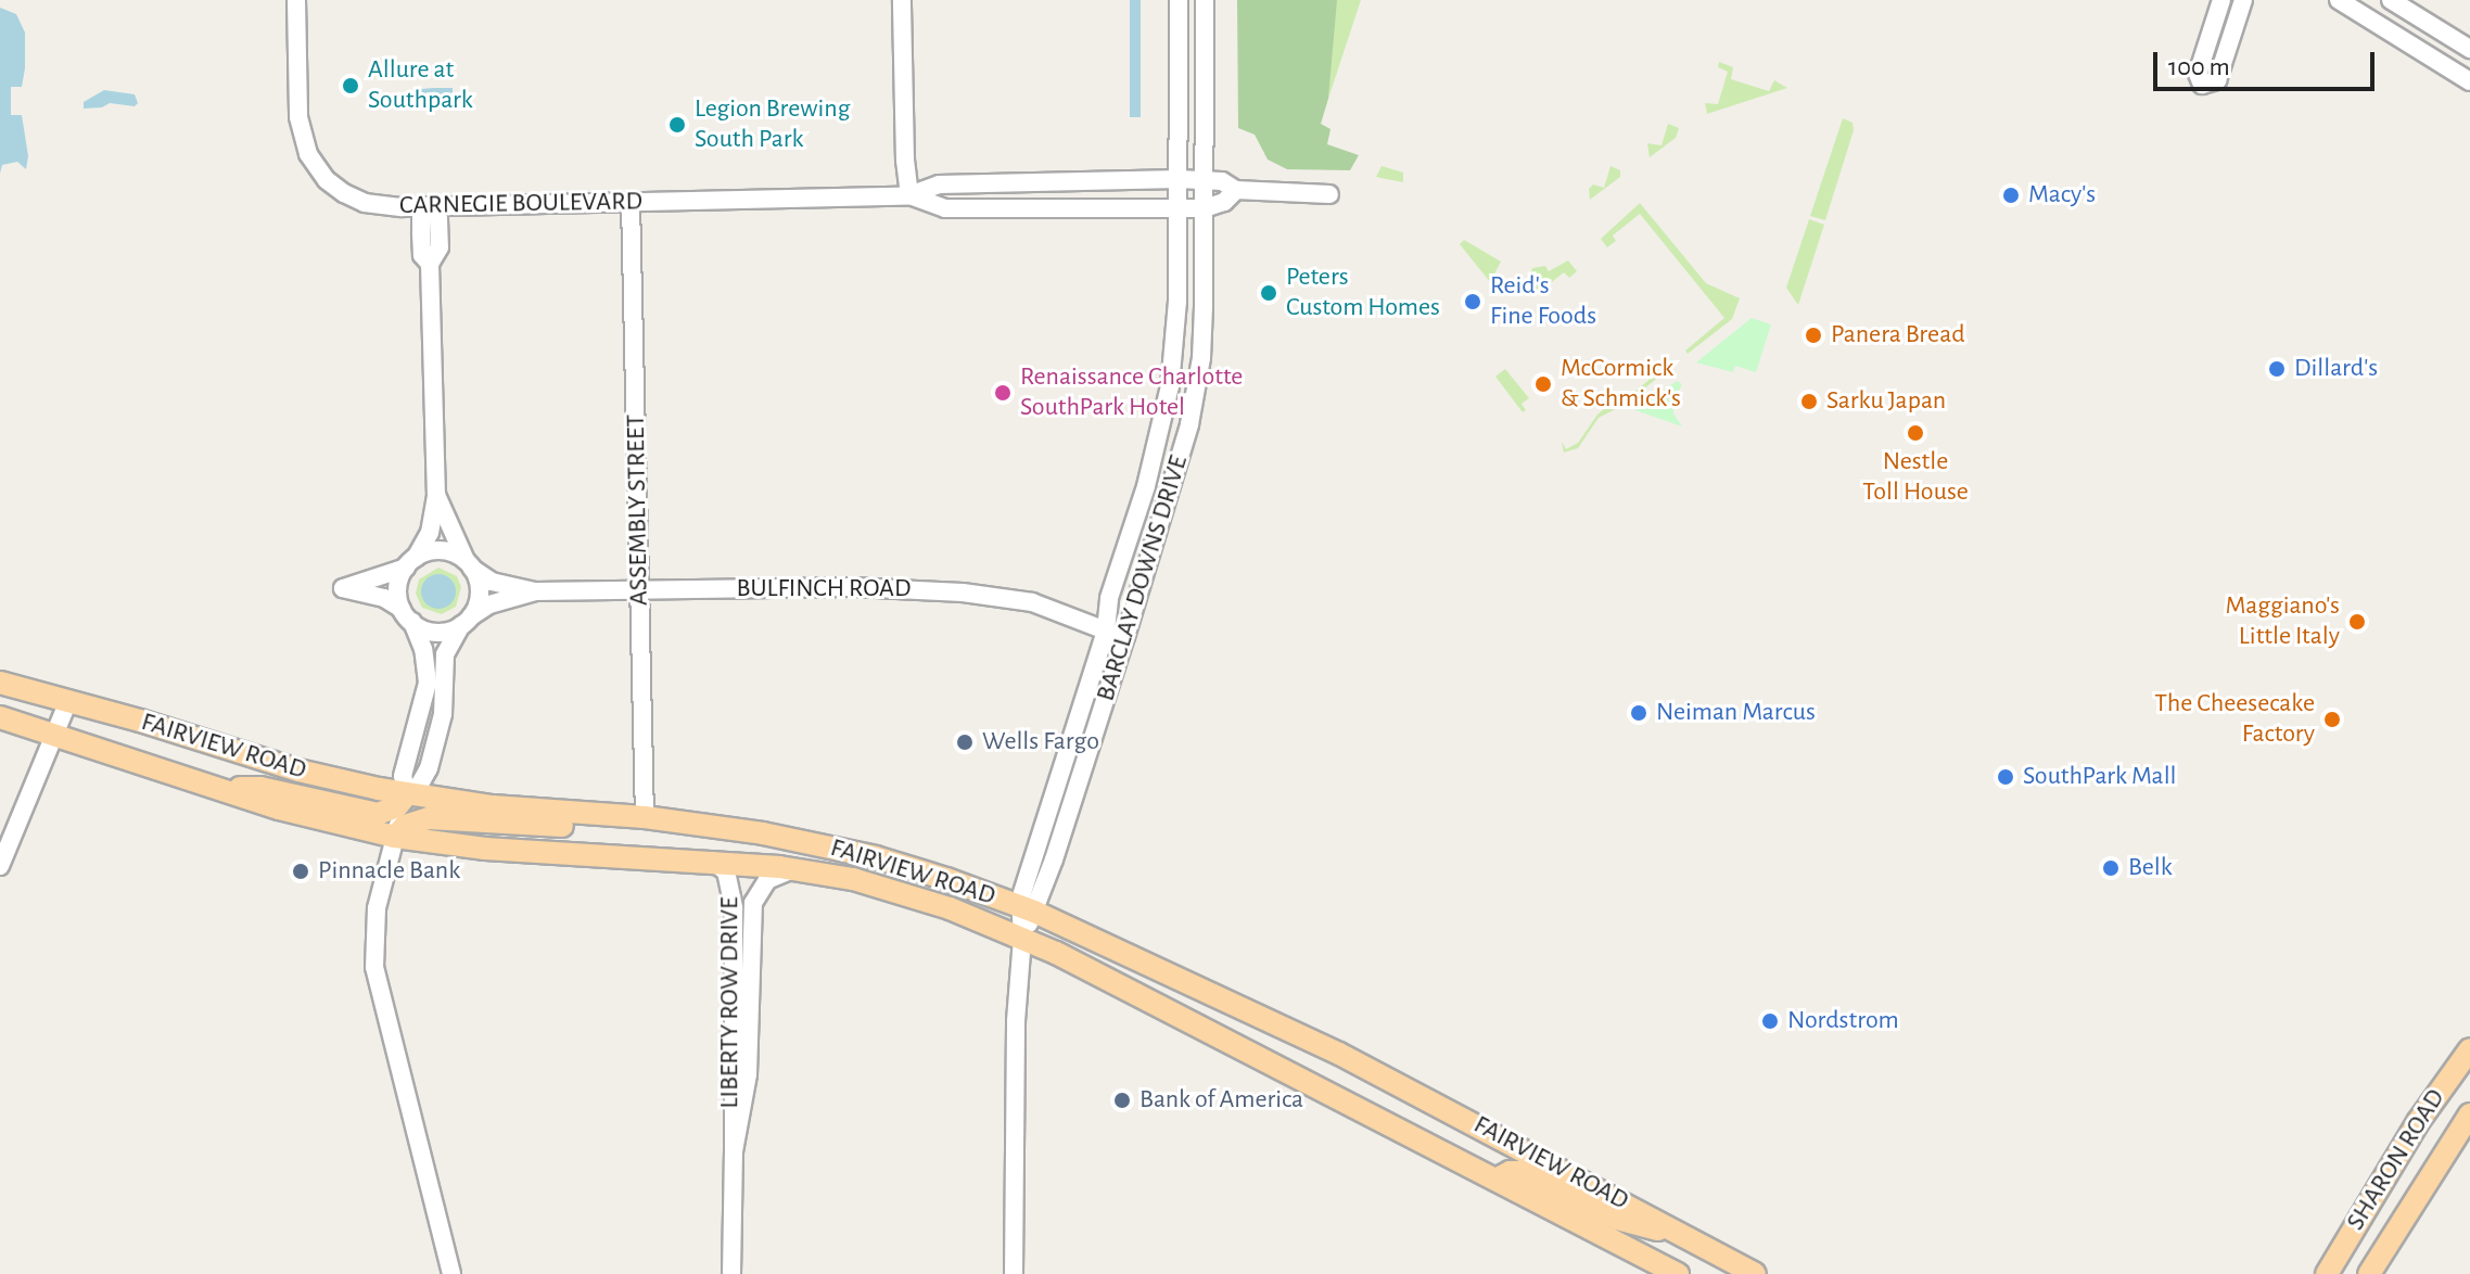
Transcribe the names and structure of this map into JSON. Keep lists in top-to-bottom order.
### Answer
{
  "streets": {
    "main road": ["FAIRVIEW ROAD", "SHARON ROAD"],
    "street": [
      "CARNEGIE BOULEVARD",
      "ASSEMBLY STREET",
      "BARCLAY DOWNS DRIVE",
      "BULFINCH ROAD",
      "LIBERTY ROW DRIVE"
    ]
  },
  "crossings": [
    ["CARNEGIE BOULEVARD", "ASSEMBLY STREET"],
    ["CARNEGIE BOULEVARD", "BARCLAY DOWNS DRIVE"],
    ["ASSEMBLY STREET", "BULFINCH ROAD"],
    ["ASSEMBLY STREET", "FAIRVIEW ROAD"],
    ["BARCLAY DOWNS DRIVE", "BULFINCH ROAD"],
    ["BARCLAY DOWNS DRIVE", "FAIRVIEW ROAD"],
    ["FAIRVIEW ROAD", "LIBERTY ROW DRIVE"]
  ],
  "places": [
    "Allure at Southpark",
    "Legion Brewing South Park",
    "Macy's",
    "Peters Custom Homes",
    "Reid's Fine Foods",
    "Panera Bread",
    "Dillard's",
    "McCormick & Schmick's",
    "Renaissance Charlotte SouthPark Hotel",
    "Sarku Japan",
    "Nestle Toll House",
    "Maggiano's Little Italy",
    "Neiman Marcus",
    "The Cheesecake Factory",
    "Wells Fargo",
    "SouthPark Mall",
    "Belk",
    "Pinnacle Bank",
    "Nordstrom",
    "Bank of America"
  ],
  "scale_bar": "100 m"
}
